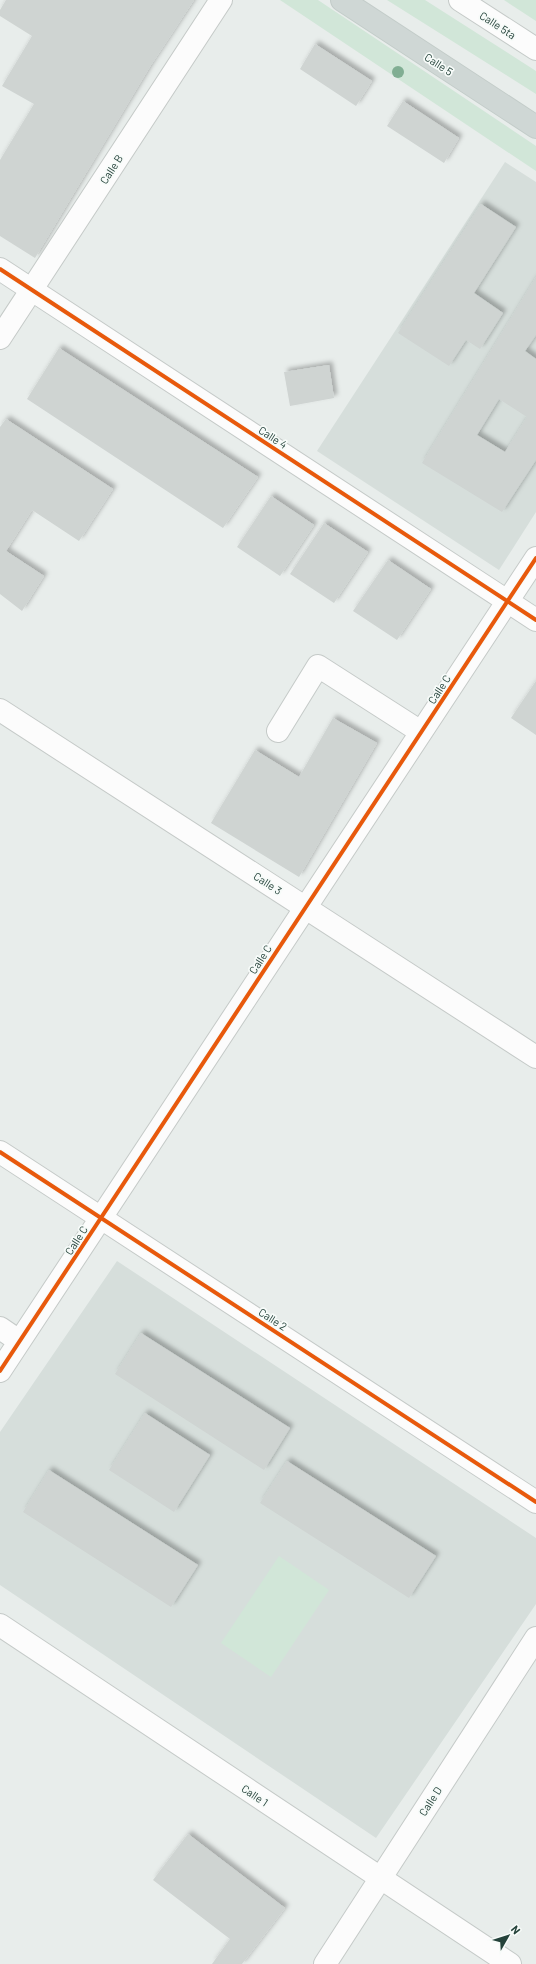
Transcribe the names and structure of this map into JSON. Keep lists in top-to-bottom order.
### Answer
{
  "streets": {
    "main road": ["Calle 5"],
    "street": [
      "Calle 5ta",
      "Calle B",
      "Calle 4",
      "Calle C",
      "Calle 3",
      "Calle 2",
      "Calle 1",
      "Calle D"
    ]
  },
  "crossings": [
    ["Calle B", "Calle 4"],
    ["Calle 4", "Calle C"],
    ["Calle C", "Calle 3"],
    ["Calle C", "Calle 2"],
    ["Calle 1", "Calle D"]
  ],
  "north": "top right"
}
